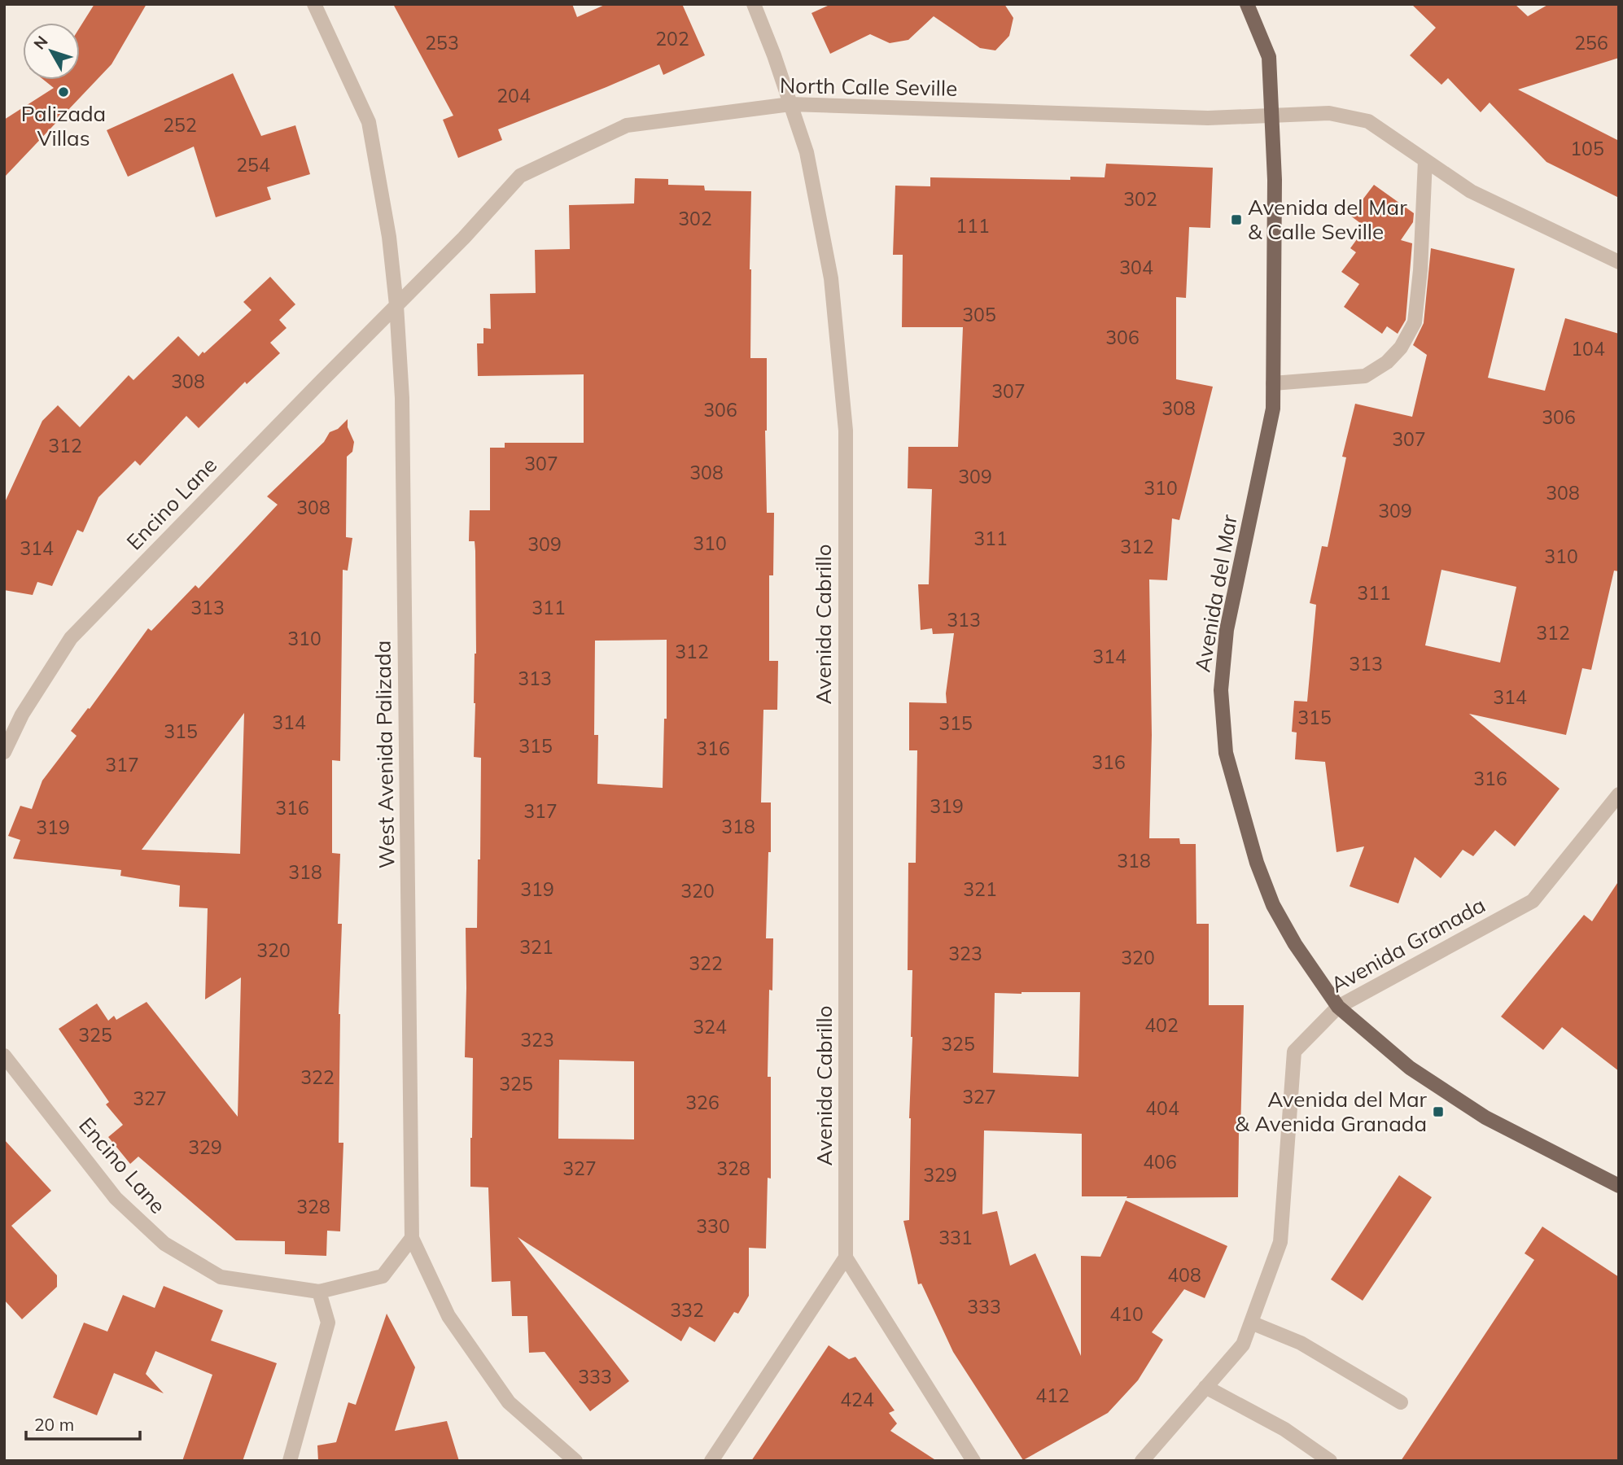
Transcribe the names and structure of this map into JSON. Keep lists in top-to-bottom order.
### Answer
{
  "streets": {
    "main road": ["Avenida del Mar"],
    "street": [
      "North Calle Seville",
      "Encino Lane",
      "Avenida Cabrillo",
      "West Avenida Palizada",
      "Avenida Granada"
    ]
  },
  "crossings": [
    ["North Calle Seville", "Encino Lane"],
    ["North Calle Seville", "Avenida del Mar"],
    ["North Calle Seville", "Avenida Cabrillo"],
    ["North Calle Seville", "West Avenida Palizada"],
    ["Encino Lane", "West Avenida Palizada"],
    ["Avenida del Mar", "Avenida Granada"]
  ],
  "places": {
    "other": ["Palizada Villas"],
    "transit": ["Avenida del Mar & Calle Seville", "Avenida del Mar & Avenida Granada"]
  },
  "house_numbers": [
    "202",
    "253",
    "256",
    "204",
    "252",
    "105",
    "254",
    "302",
    "302",
    "111",
    "304",
    "305",
    "306",
    "104",
    "308",
    "307",
    "308",
    "306",
    "306",
    "307",
    "312",
    "307",
    "308",
    "309",
    "310",
    "308",
    "308",
    "309",
    "311",
    "310",
    "309",
    "312",
    "314",
    "310",
    "311",
    "313",
    "311",
    "313",
    "312",
    "310",
    "312",
    "314",
    "313",
    "313",
    "314",
    "315",
    "314",
    "315",
    "315",
    "315",
    "316",
    "316",
    "317",
    "316",
    "319",
    "316",
    "317",
    "318",
    "319",
    "318",
    "318",
    "319",
    "321",
    "320",
    "321",
    "320",
    "323",
    "320",
    "322",
    "402",
    "324",
    "325",
    "323",
    "325",
    "322",
    "325",
    "327",
    "327",
    "326",
    "404",
    "329",
    "406",
    "327",
    "328",
    "329",
    "328",
    "330",
    "331",
    "408",
    "333",
    "332",
    "410",
    "333",
    "412",
    "424"
  ],
  "scale_bar": "20 m",
  "north": "top left"
}
